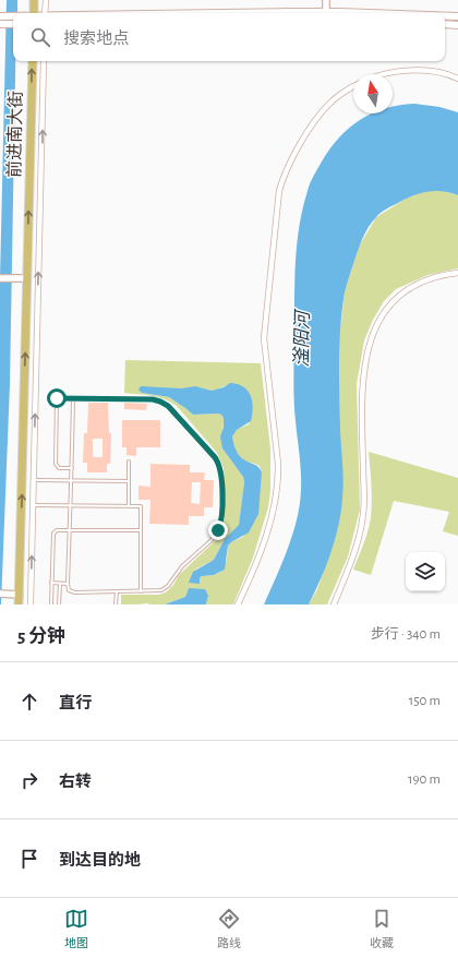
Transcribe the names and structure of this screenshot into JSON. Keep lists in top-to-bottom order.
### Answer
{
  "streets": {
    "main road": ["前进南大街"]
  },
  "one_way": ["前进南大街"],
  "water": ["滏阳河"],
  "north": "top",
  "page": {
    "search": "搜索地点",
    "heading": ["5 分钟", "步行 · 340 m"],
    "list": [
      ["直行", "150 m"],
      ["右转", "190 m"],
      "到达目的地"
    ],
    "nav": ["地图", "路线", "收藏"]
  }
}
